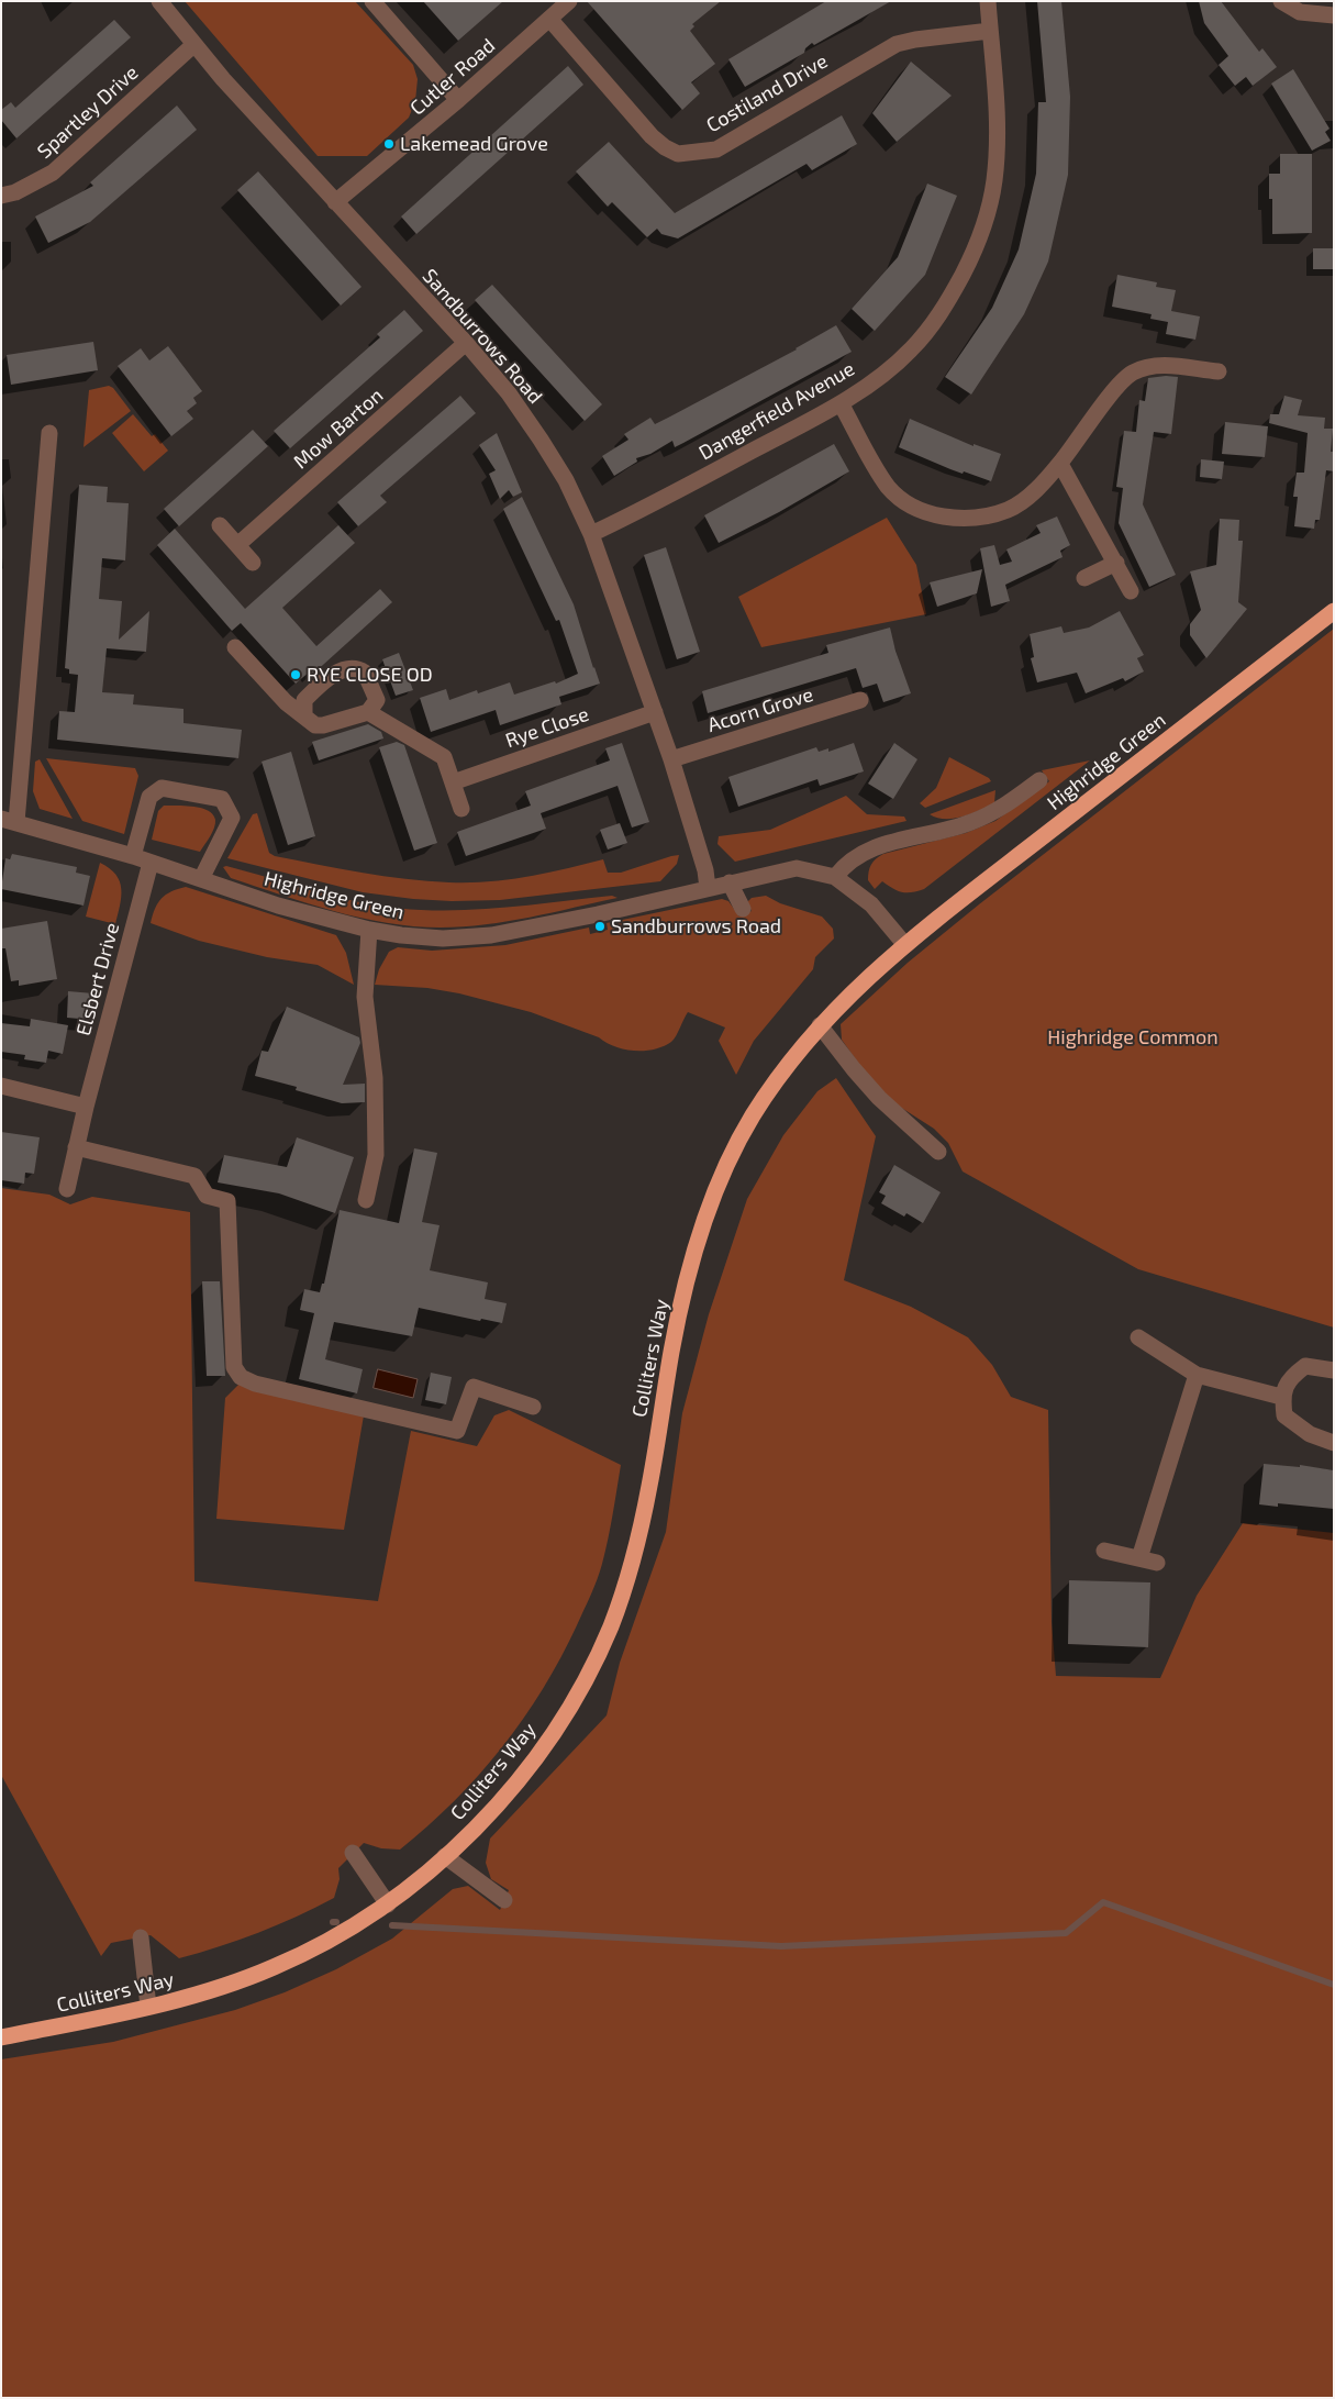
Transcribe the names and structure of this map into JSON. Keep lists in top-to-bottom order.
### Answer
{
  "streets": {
    "highway": ["Highridge Green", "Colliters Way"],
    "street": [
      "Cutler Road",
      "Costiland Drive",
      "Spartley Drive",
      "Sandburrows Road",
      "Dangerfield Avenue",
      "Mow Barton",
      "Acorn Grove",
      "Rye Close",
      "Elsbert Drive"
    ]
  },
  "crossings": [
    ["Cutler Road", "Costiland Drive"],
    ["Cutler Road", "Sandburrows Road"],
    ["Costiland Drive", "Dangerfield Avenue"],
    ["Spartley Drive", "Sandburrows Road"],
    ["Sandburrows Road", "Dangerfield Avenue"],
    ["Sandburrows Road", "Mow Barton"],
    ["Sandburrows Road", "Acorn Grove"],
    ["Sandburrows Road", "Rye Close"],
    ["Sandburrows Road", "Highridge Green"],
    ["Highridge Green", "Elsbert Drive"],
    ["Highridge Green", "Colliters Way"]
  ],
  "parks": ["Highridge Common"],
  "places": ["Lakemead Grove", "RYE CLOSE OD", "Sandburrows Road"]
}
